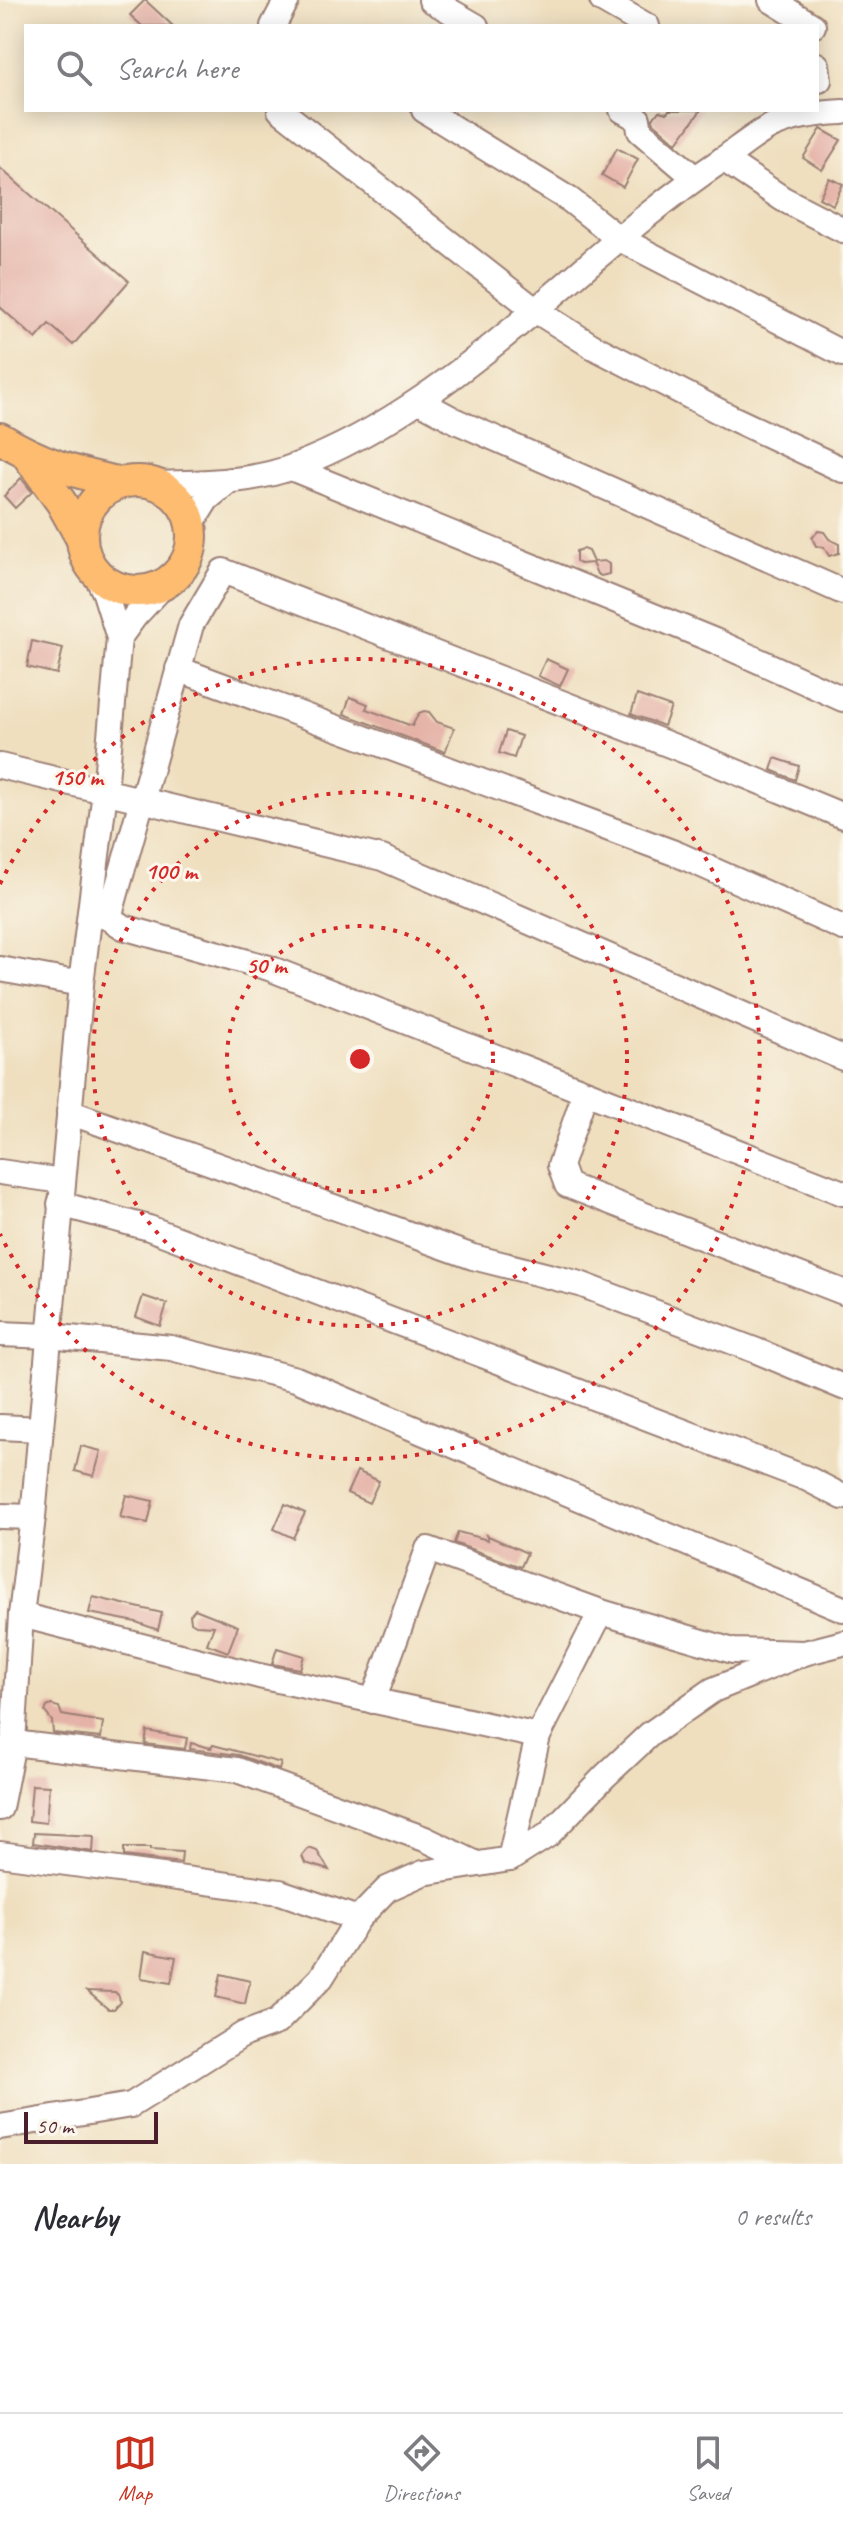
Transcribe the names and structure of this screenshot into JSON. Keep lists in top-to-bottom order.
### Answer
{
  "scale_bar": "50 m",
  "page": {
    "search": "Search here",
    "scale": "50 m",
    "heading": ["Nearby", "0 results"],
    "nav": ["Map", "Directions", "Saved"]
  },
  "rings": ["150 m", "100 m", "50 m"]
}
